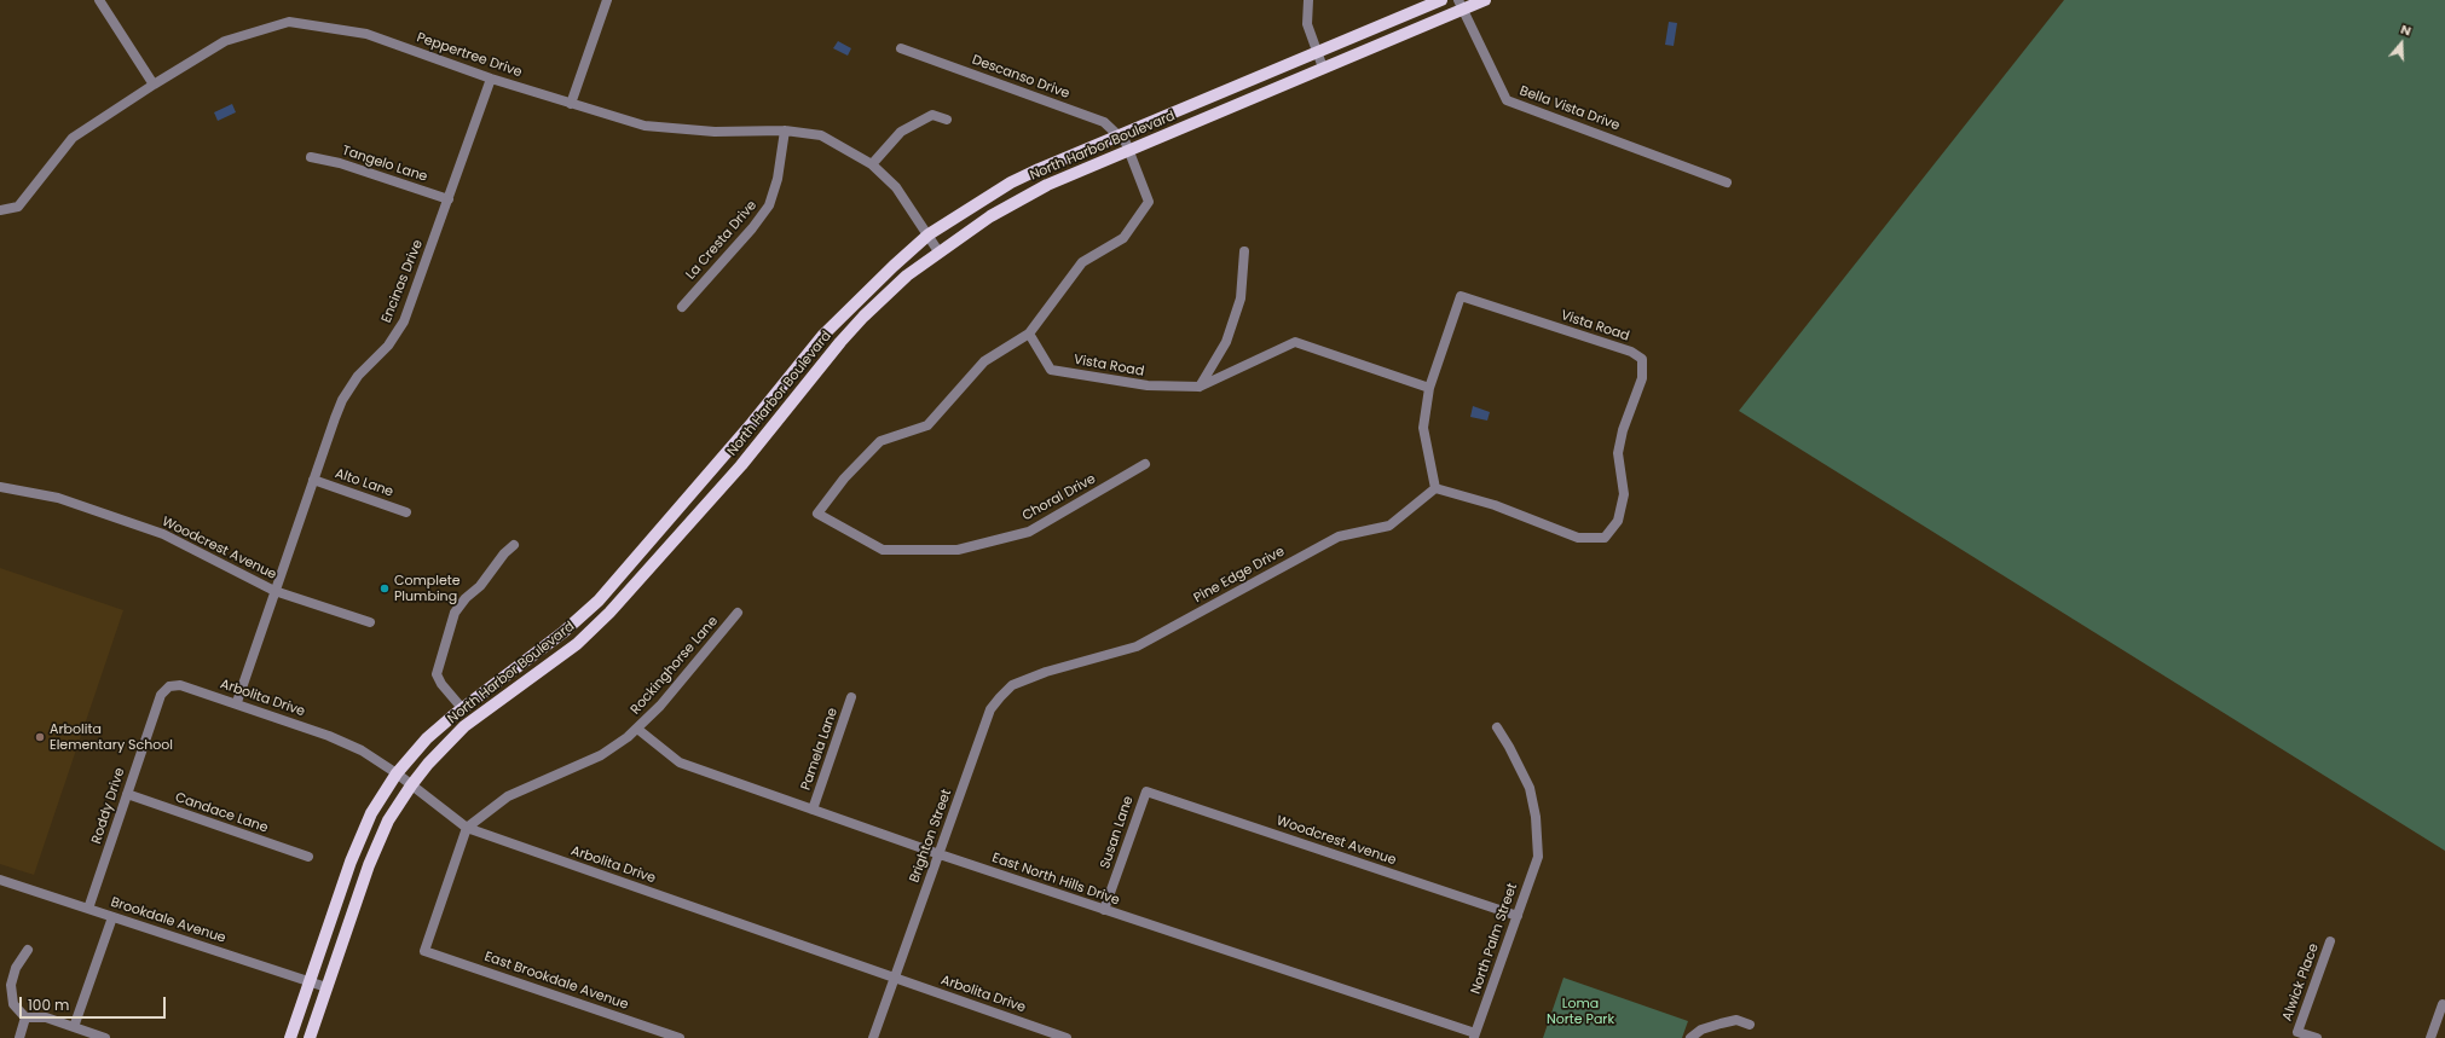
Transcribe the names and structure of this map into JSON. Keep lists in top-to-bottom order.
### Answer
{
  "streets": {
    "main road": ["North Harbor Boulevard"],
    "street": [
      "Peppertree Drive",
      "Descanso Drive",
      "Bella Vista Drive",
      "Tangelo Lane",
      "La Cresta Drive",
      "Encinas Drive",
      "Vista Road",
      "Alto Lane",
      "Choral Drive",
      "Woodcrest Avenue",
      "Pine Edge Drive",
      "Rockinghorse Lane",
      "Arbolita Drive",
      "Pamela Lane",
      "Roddy Drive",
      "Candace Lane",
      "Susan Lane",
      "Brighton Street",
      "East North Hills Drive",
      "Brookdale Avenue",
      "North Palm Street",
      "East Brookdale Avenue",
      "Alwick Place"
    ]
  },
  "crossings": [
    ["Peppertree Drive", "North Harbor Boulevard"],
    ["Peppertree Drive", "La Cresta Drive"],
    ["Peppertree Drive", "Encinas Drive"],
    ["Descanso Drive", "North Harbor Boulevard"],
    ["Bella Vista Drive", "North Harbor Boulevard"],
    ["North Harbor Boulevard", "Arbolita Drive"],
    ["North Harbor Boulevard", "Brookdale Avenue"],
    ["Tangelo Lane", "Encinas Drive"],
    ["Encinas Drive", "Alto Lane"],
    ["Encinas Drive", "Woodcrest Avenue"],
    ["Encinas Drive", "Arbolita Drive"],
    ["Vista Road", "Choral Drive"],
    ["Vista Road", "Pine Edge Drive"],
    ["Woodcrest Avenue", "Susan Lane"],
    ["Woodcrest Avenue", "North Palm Street"],
    ["Pine Edge Drive", "Brighton Street"],
    ["Rockinghorse Lane", "Arbolita Drive"],
    ["Rockinghorse Lane", "East North Hills Drive"],
    ["Rockinghorse Lane", "East Brookdale Avenue"],
    ["Arbolita Drive", "Roddy Drive"],
    ["Arbolita Drive", "Brighton Street"],
    ["Arbolita Drive", "East Brookdale Avenue"],
    ["Pamela Lane", "East North Hills Drive"],
    ["Roddy Drive", "Candace Lane"],
    ["Roddy Drive", "Brookdale Avenue"],
    ["Susan Lane", "East North Hills Drive"],
    ["Brighton Street", "East North Hills Drive"],
    ["East North Hills Drive", "North Palm Street"]
  ],
  "parks": ["Loma Norte Park"],
  "places": ["Complete Plumbing", "Arbolita Elementary School"],
  "scale_bar": "100 m",
  "north": "top"
}
